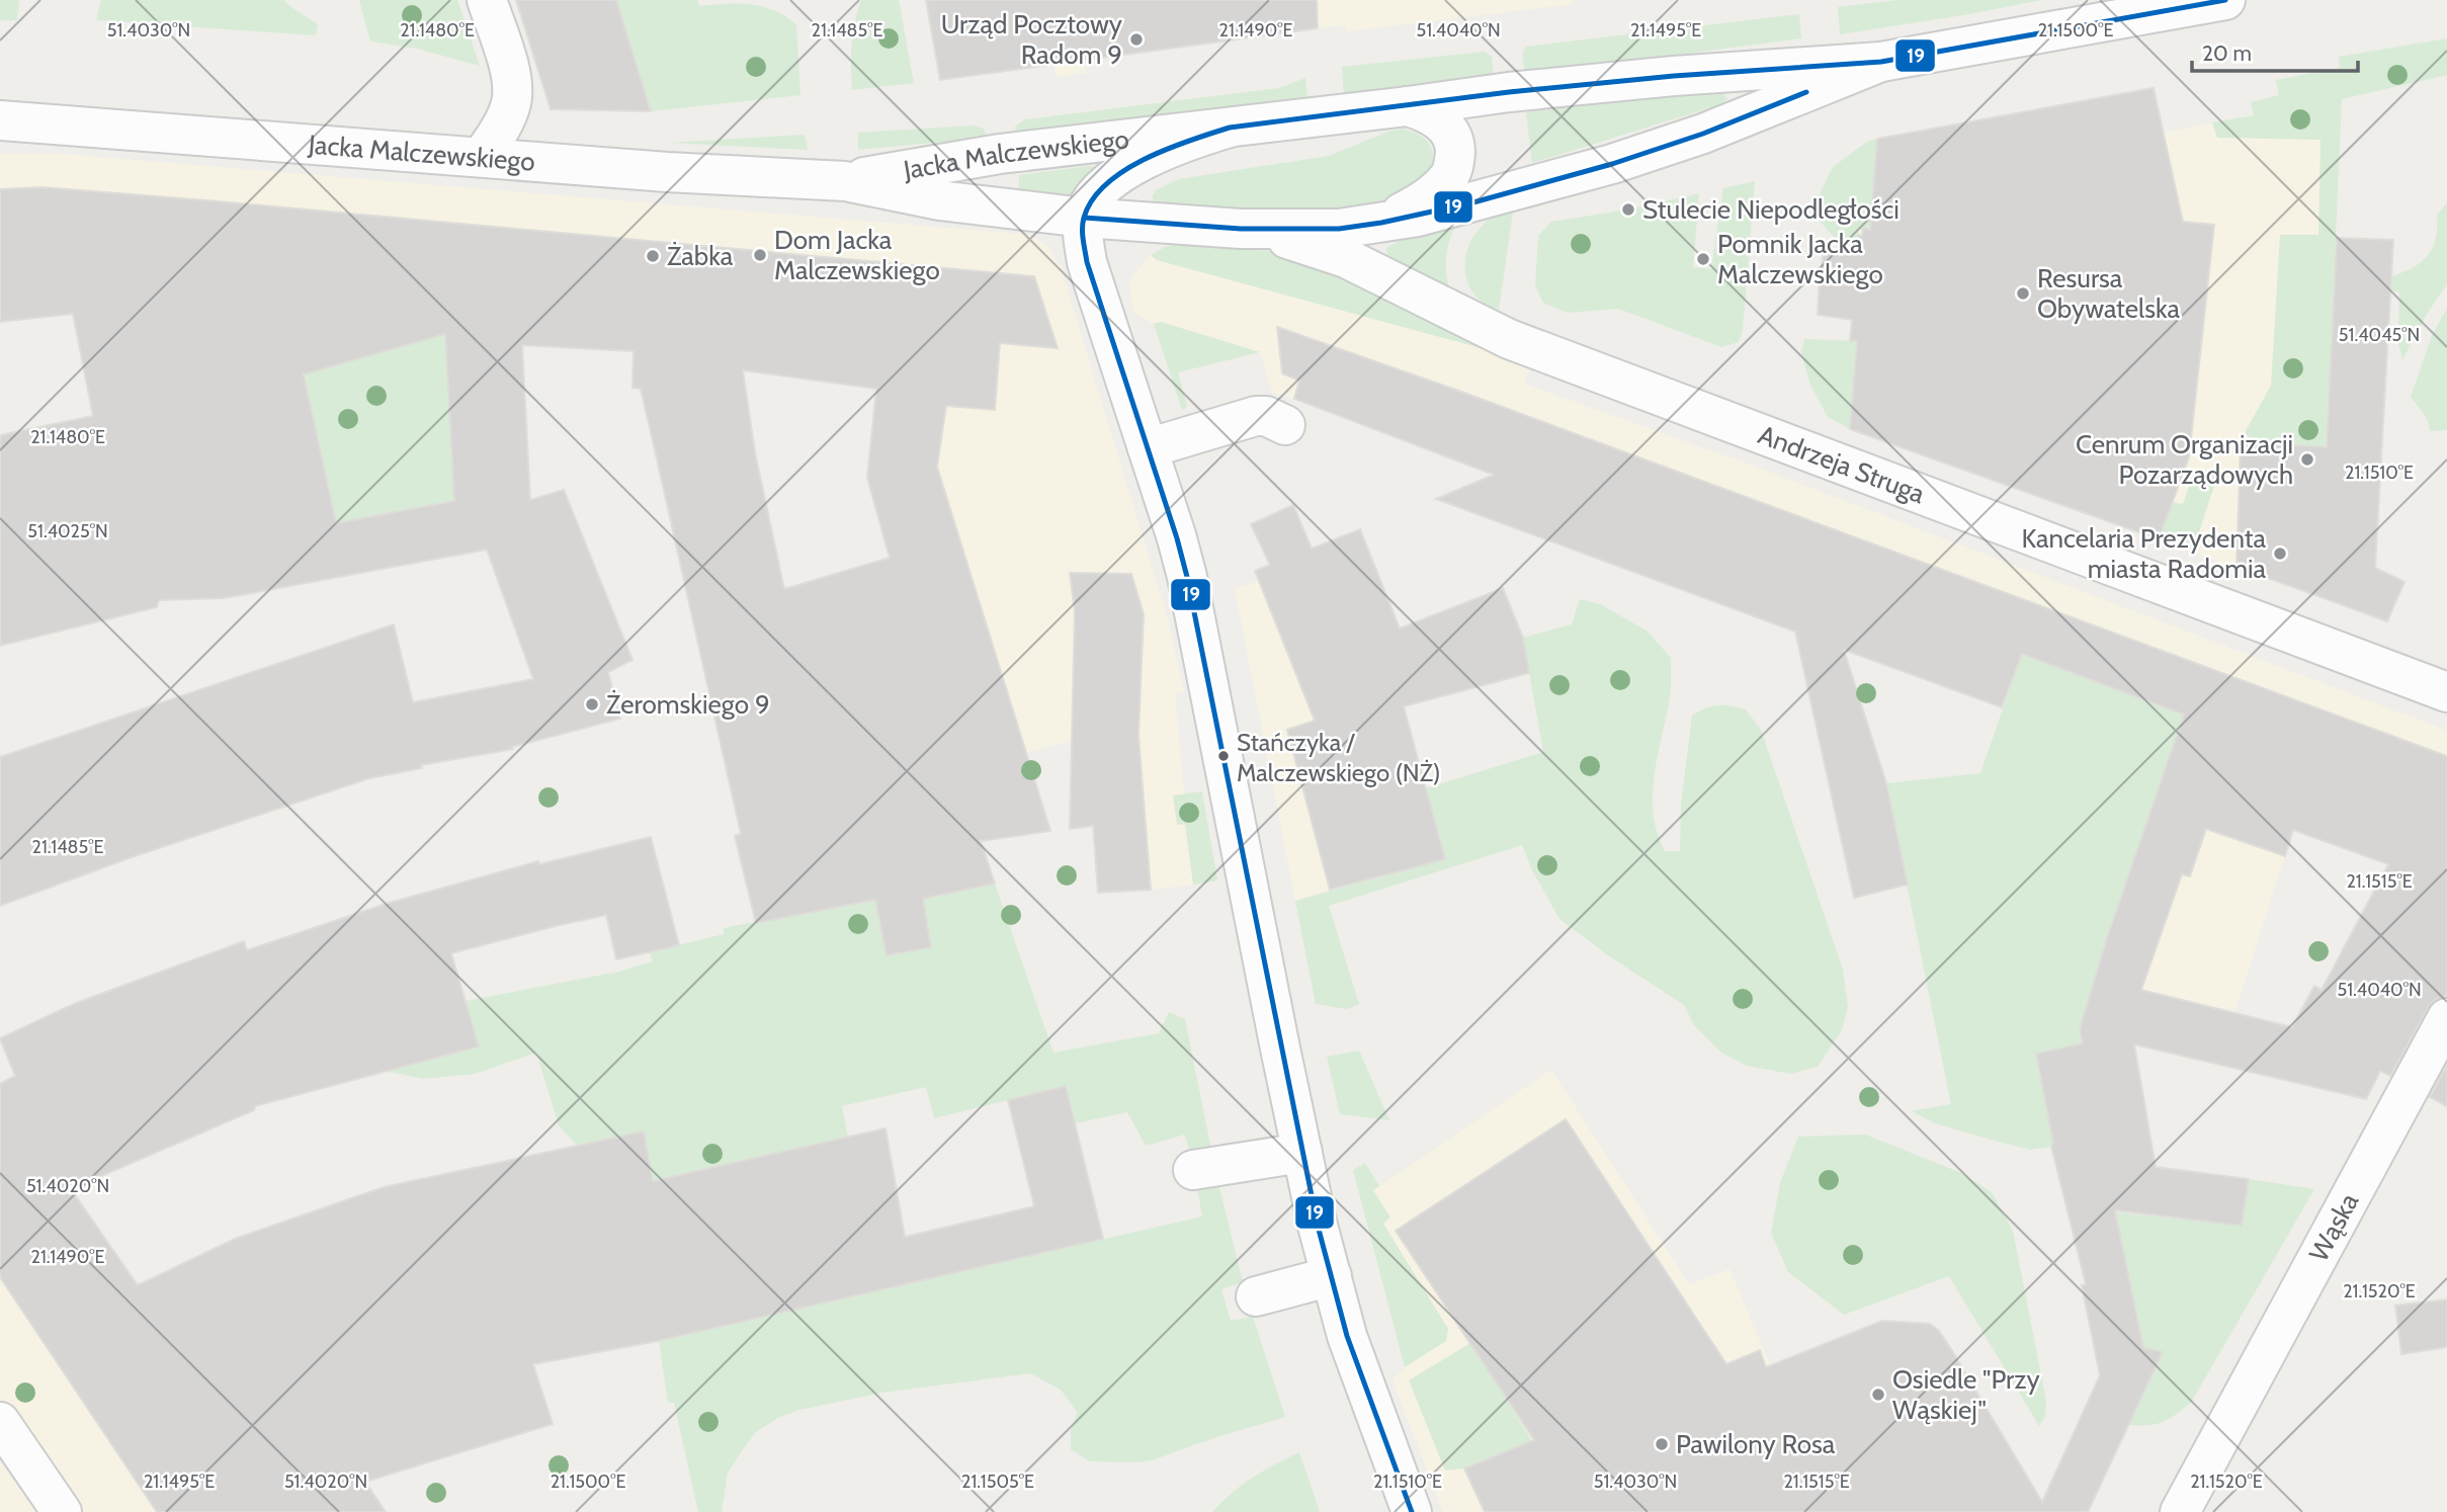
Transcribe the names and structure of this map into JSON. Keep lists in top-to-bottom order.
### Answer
{
  "streets": {
    "street": ["Jacka Malczewskiego", "Andrzeja Struga", "Wąska"]
  },
  "crossings": [
    ["Jacka Malczewskiego", "Andrzeja Struga"]
  ],
  "places": [
    "Urząd Pocztowy Radom 9",
    "Stulecie Niepodległości",
    "Dom Jacka Malczewskiego",
    "Żabka",
    "Pomnik Jacka Malczewskiego",
    "Resursa Obywatelska",
    "Cenrum Organizacji Pozarządowych",
    "Kancelaria Prezydenta miasta Radomia",
    "Żeromskiego 9",
    "Stańczyka / Malczewskiego (NŻ)",
    "Osiedle \"Przy Wąskiej\"",
    "Pawilony Rosa"
  ],
  "lines": ["transit line 19"],
  "scale_bar": "20 m",
  "coordinates": [
    "51.4030°N",
    "21.1480°E",
    "21.1485°E",
    "21.1490°E",
    "51.4040°N",
    "21.1495°E",
    "21.1500°E",
    "51.4045°N",
    "21.1510°E",
    "51.4025°N",
    "21.1515°E",
    "51.4020°N",
    "21.1520°E",
    "21.1505°E"
  ]
}
